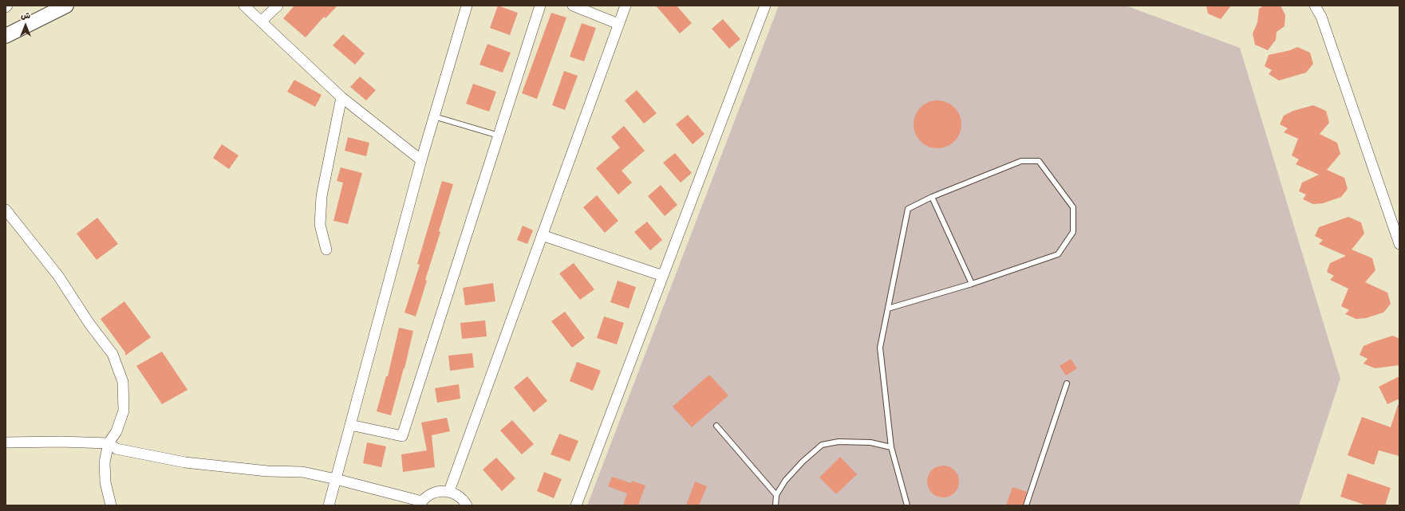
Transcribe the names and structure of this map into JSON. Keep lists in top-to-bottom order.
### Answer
{
  "north": "top"
}
